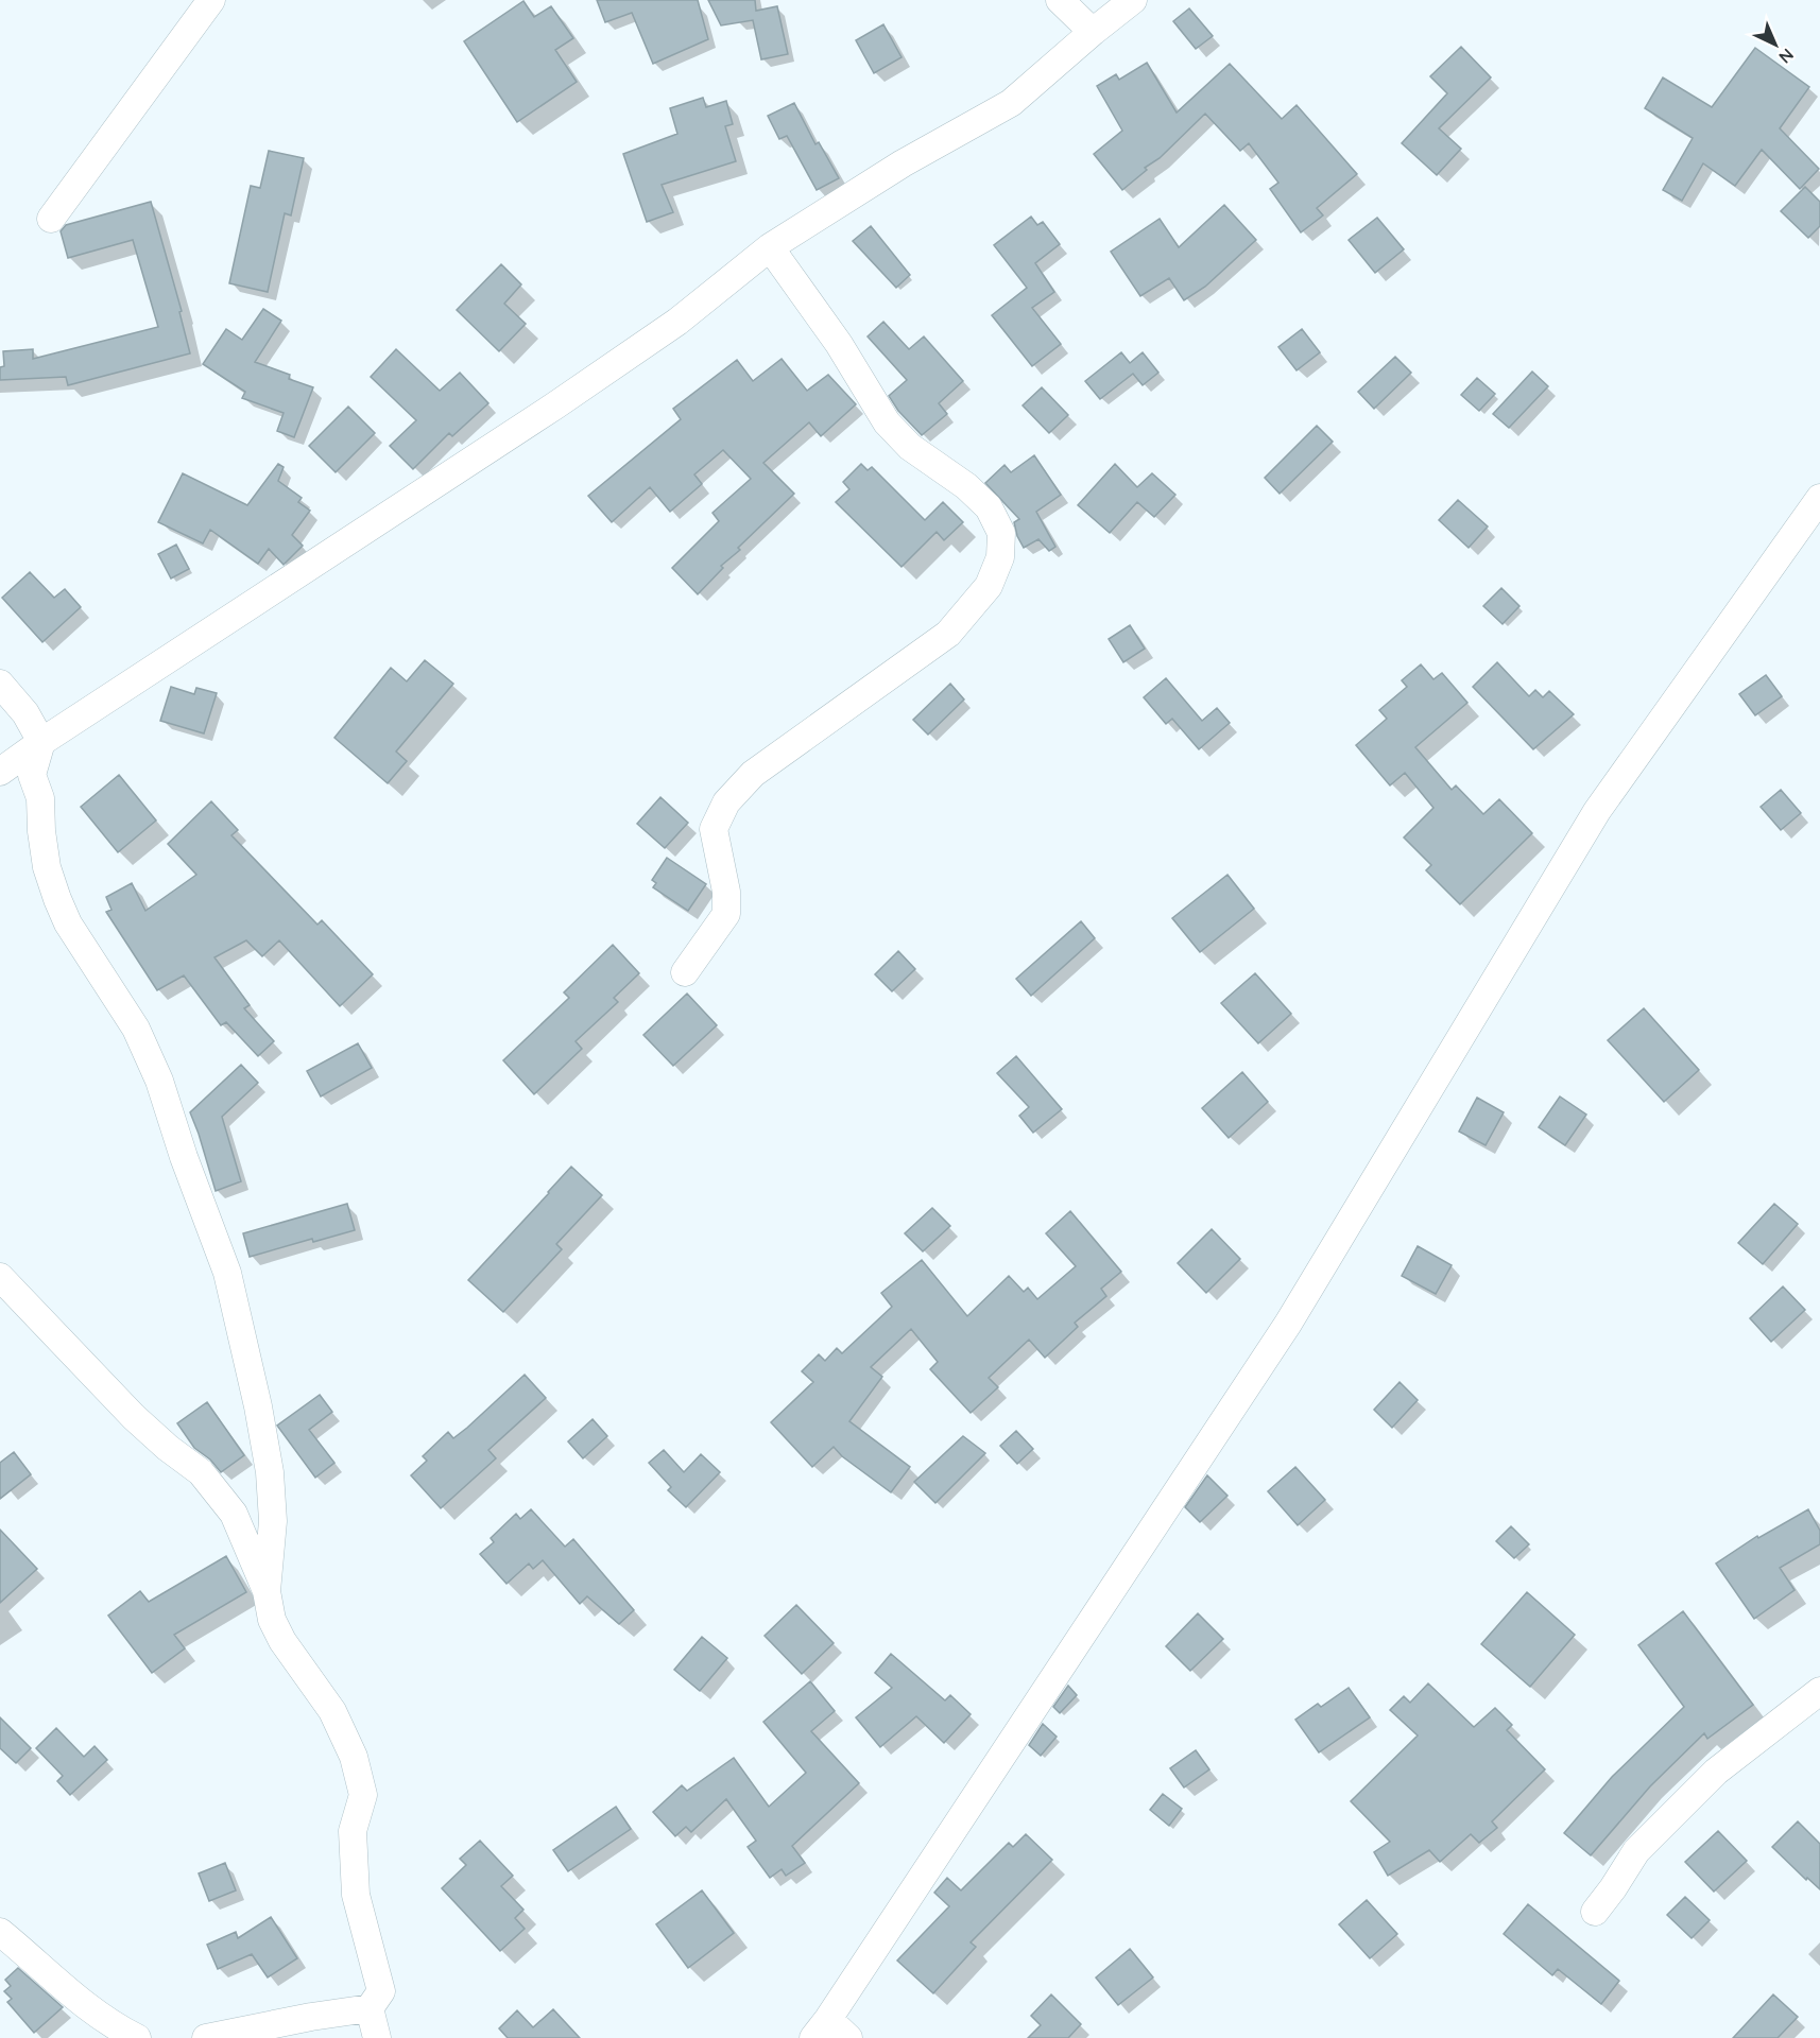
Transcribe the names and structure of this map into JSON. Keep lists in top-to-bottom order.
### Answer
{
  "north": "bottom right"
}
